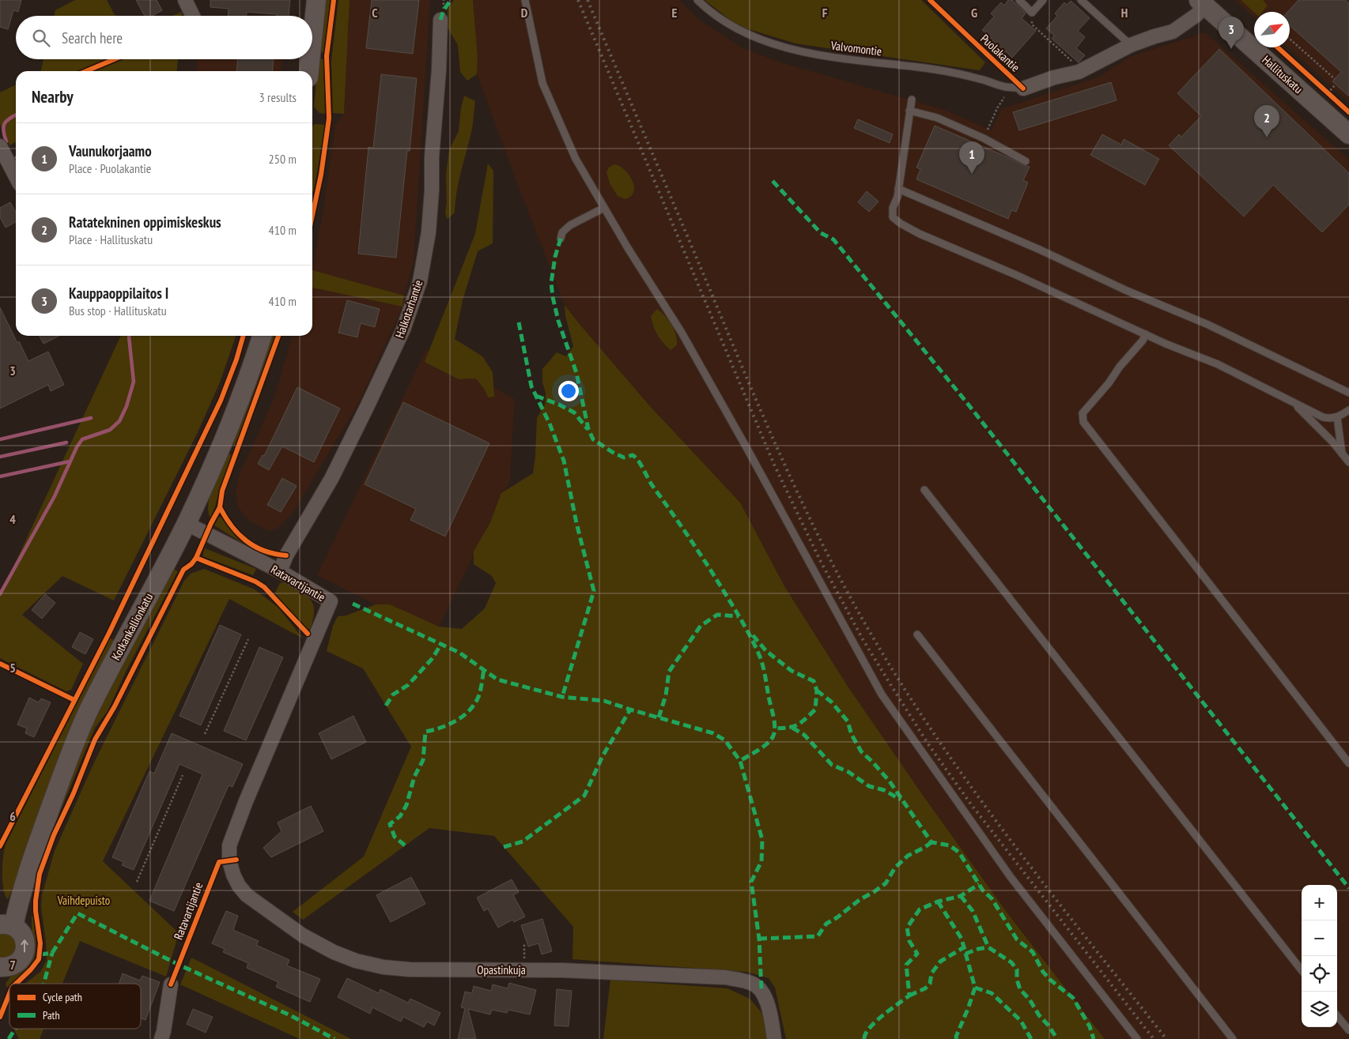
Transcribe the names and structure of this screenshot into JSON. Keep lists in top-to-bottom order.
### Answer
{
  "streets": {
    "street": [
      "Puolakantie",
      "Hallituskatu",
      "Halkotarhantie",
      "Ratavartijantie",
      "Kotkankallionkatu",
      "Opastinkuja"
    ],
    "lane": ["Valvomontie"]
  },
  "crossings": [
    ["Valvomontie", "Puolakantie"],
    ["Puolakantie", "Hallituskatu"],
    ["Halkotarhantie", "Ratavartijantie"],
    ["Ratavartijantie", "Kotkankallionkatu"],
    ["Ratavartijantie", "Opastinkuja"]
  ],
  "parks": ["Vaihdepuisto"],
  "legend": ["Cycle path", "Path"],
  "north": "top right",
  "page": {
    "search": "Search here",
    "pins": ["3", "2", "1"],
    "heading": ["Nearby", "3 results"],
    "list": [
      {
        "mark": "1",
        "name": "Vaunukorjaamo",
        "note": "Place · Puolakantie",
        "value": "250 m"
      },
      {
        "mark": "2",
        "name": "Ratatekninen oppimiskeskus",
        "note": "Place · Hallituskatu",
        "value": "410 m"
      },
      {
        "mark": "3",
        "name": "Kauppaoppilaitos I",
        "note": "Bus stop · Hallituskatu",
        "value": "410 m"
      }
    ],
    "map_buttons": ["+", "−"]
  },
  "grid": {
    "columns": [
      "C",
      "D",
      "E",
      "F",
      "G",
      "H"
    ],
    "rows": [
      "3",
      "4",
      "5",
      "6",
      "7"
    ]
  }
}
